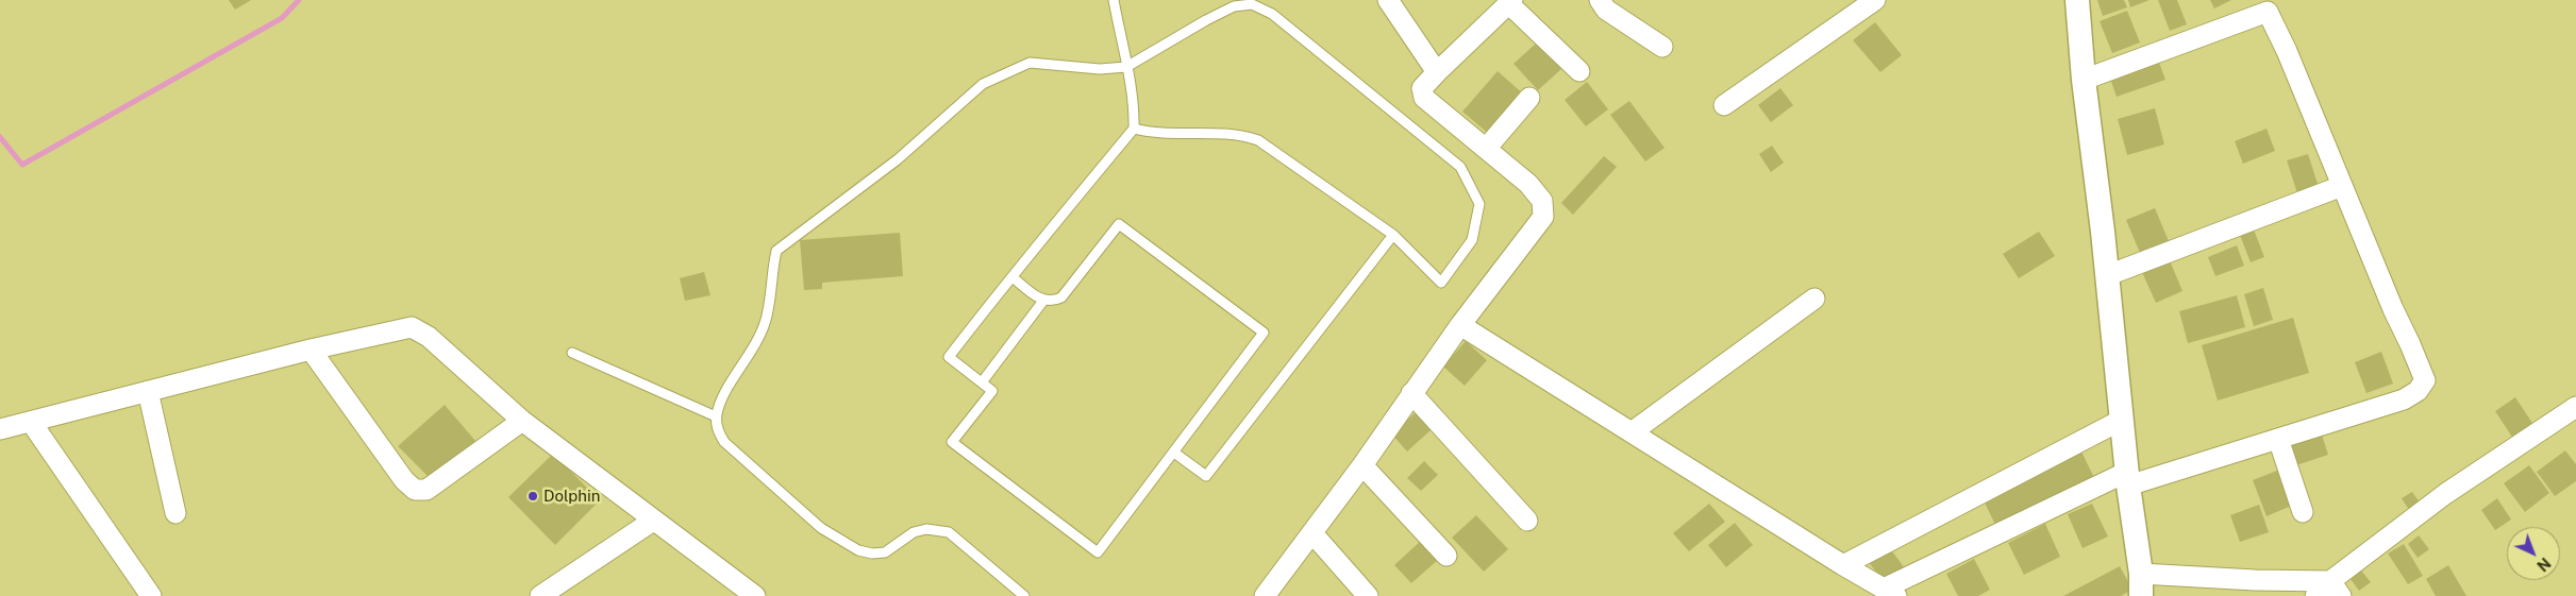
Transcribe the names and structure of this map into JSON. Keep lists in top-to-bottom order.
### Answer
{
  "places": ["Dolphin"],
  "north": "bottom right"
}
